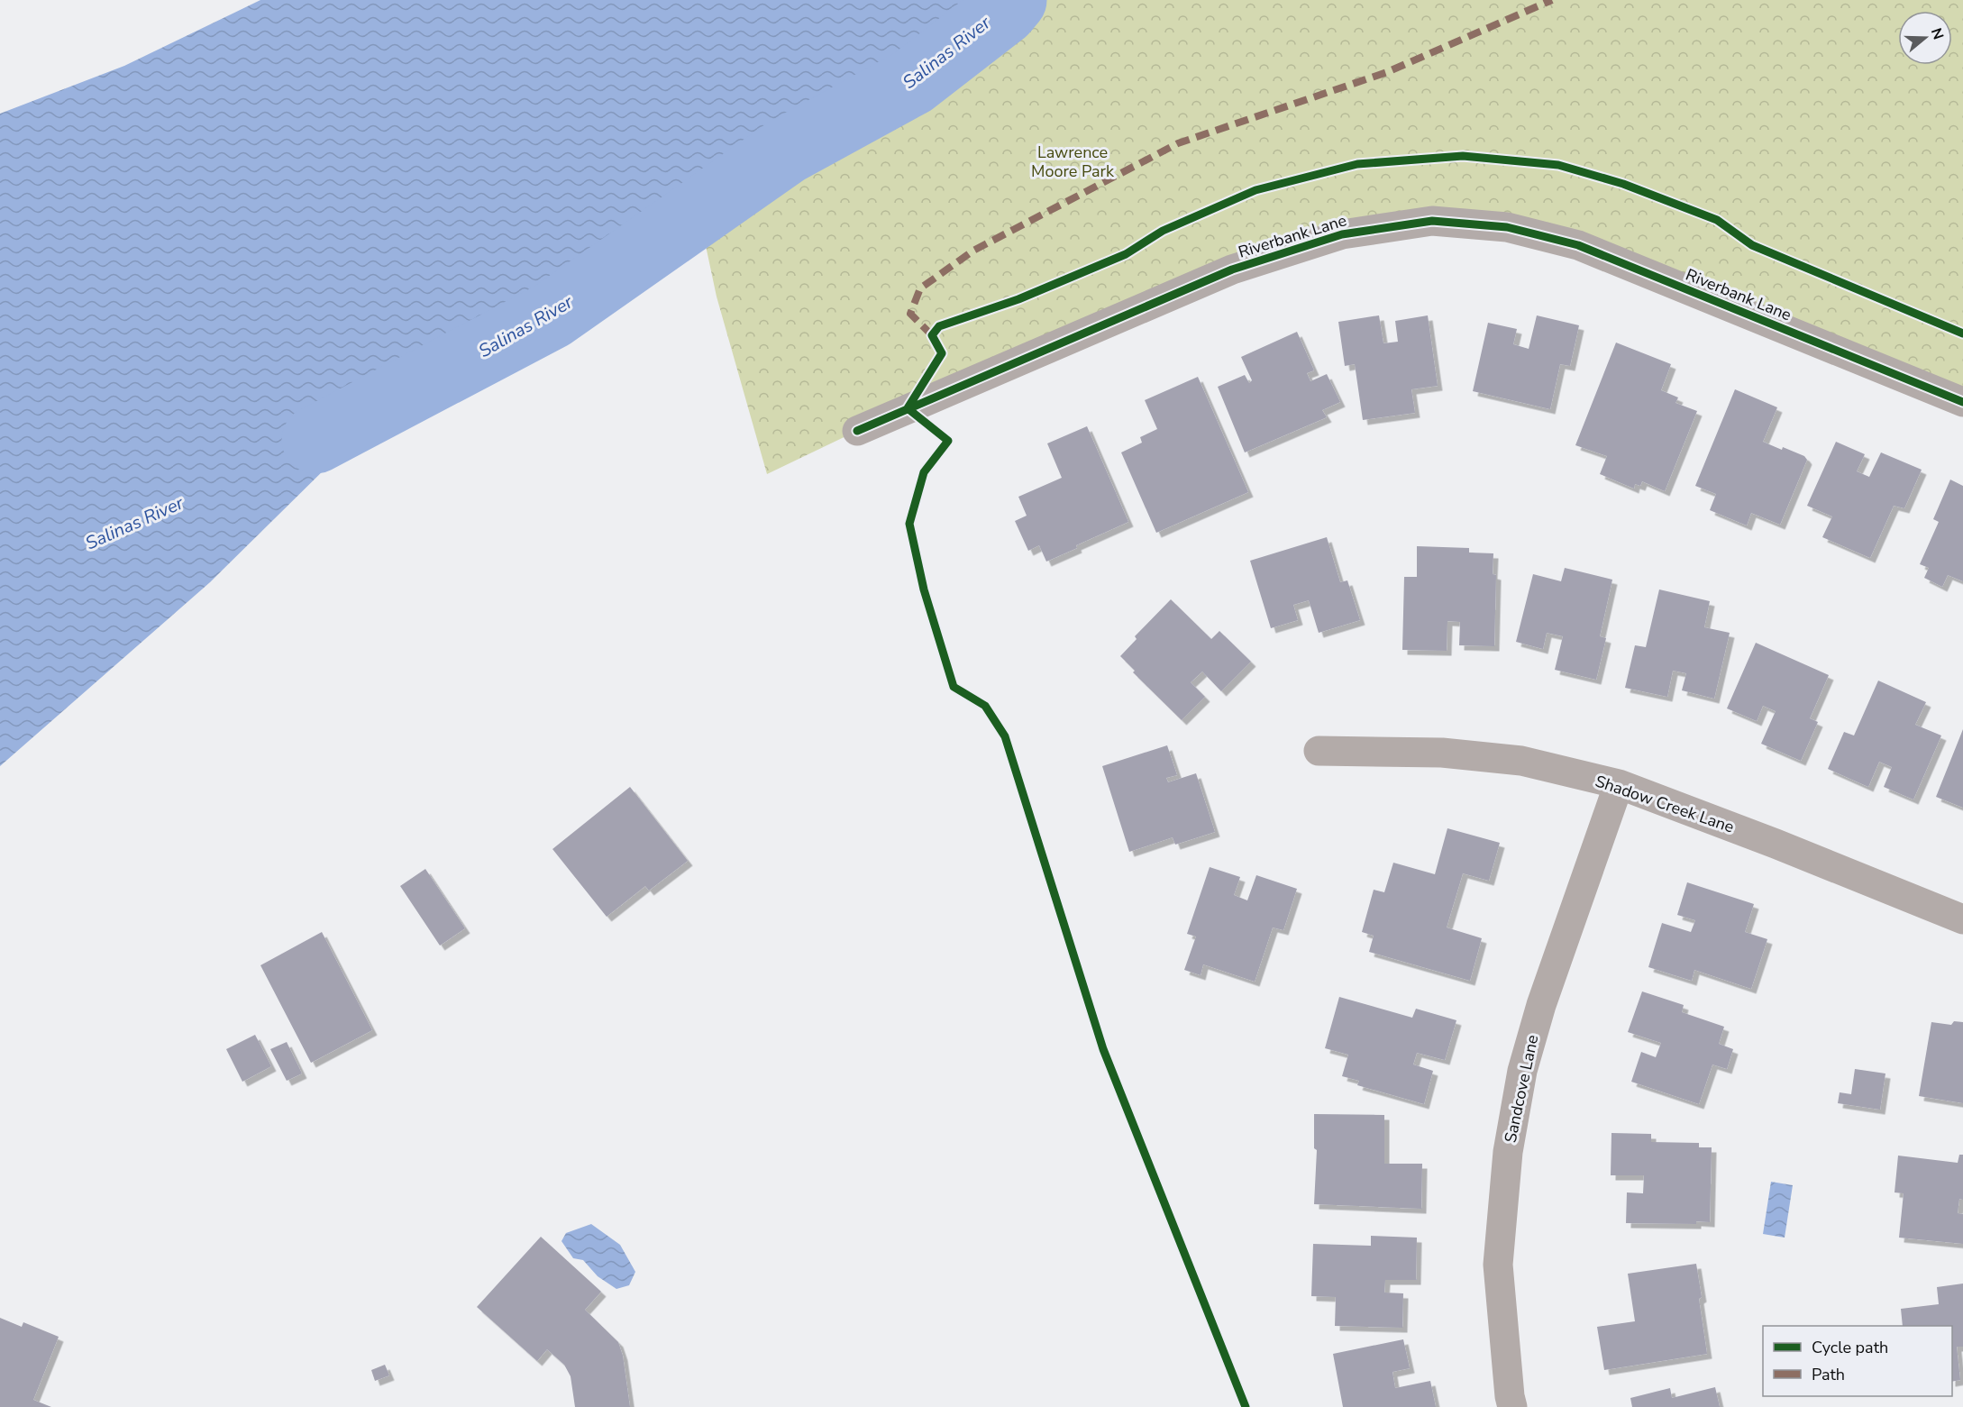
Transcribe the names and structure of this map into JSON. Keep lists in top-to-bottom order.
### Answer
{
  "streets": {
    "street": ["Riverbank Lane", "Shadow Creek Lane", "Sandcove Lane"]
  },
  "crossings": [
    ["Shadow Creek Lane", "Sandcove Lane"]
  ],
  "water": ["Salinas River"],
  "parks": ["Lawrence Moore Park"],
  "legend": ["Cycle path", "Path"],
  "north": "right"
}
